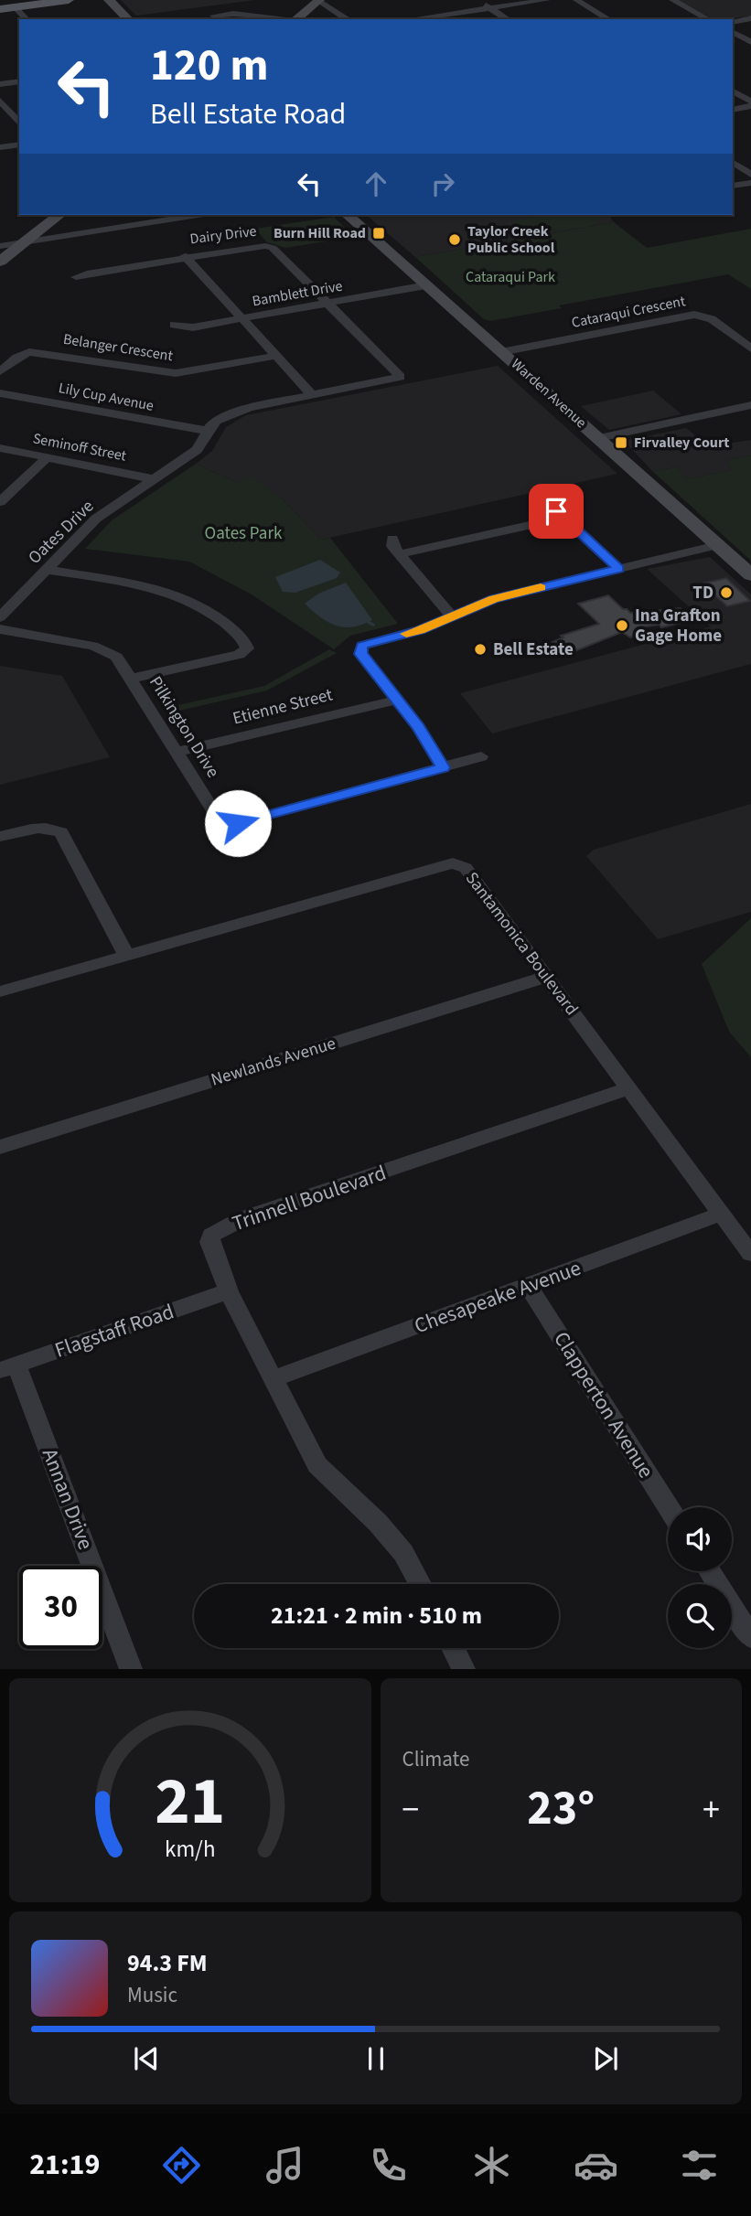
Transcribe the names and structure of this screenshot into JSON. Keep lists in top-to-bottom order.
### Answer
{
  "streets": {
    "main road": ["Warden Avenue"],
    "street": [
      "Dairy Drive",
      "Bamblett Drive",
      "Cataraqui Crescent",
      "Belanger Crescent",
      "Lily Cup Avenue",
      "Seminoff Street",
      "Oates Drive",
      "Etienne Street",
      "Pilkington Drive",
      "Santamonica Boulevard",
      "Newlands Avenue",
      "Trinnell Boulevard",
      "Chesapeake Avenue",
      "Flagstaff Road",
      "Clapperton Avenue",
      "Annan Drive"
    ]
  },
  "crossings": [
    ["Dairy Drive", "Bamblett Drive"],
    ["Bamblett Drive", "Warden Avenue"],
    ["Cataraqui Crescent", "Warden Avenue"],
    ["Lily Cup Avenue", "Oates Drive"],
    ["Seminoff Street", "Oates Drive"],
    ["Etienne Street", "Pilkington Drive"],
    ["Santamonica Boulevard", "Newlands Avenue"],
    ["Santamonica Boulevard", "Trinnell Boulevard"],
    ["Santamonica Boulevard", "Chesapeake Avenue"],
    ["Trinnell Boulevard", "Chesapeake Avenue"],
    ["Trinnell Boulevard", "Flagstaff Road"],
    ["Chesapeake Avenue", "Clapperton Avenue"],
    ["Flagstaff Road", "Annan Drive"]
  ],
  "parks": ["Cataraqui Park", "Oates Park"],
  "places": {
    "transit": ["Burn Hill Road", "Firvalley Court"],
    "other": [
      "Taylor Creek Public School",
      "TD",
      "Ina Grafton Gage Home",
      "Bell Estate"
    ]
  },
  "page": {
    "turn": ["120 m", "Bell Estate Road"],
    "limit": "30",
    "trip": "21:21 · 2 min · 510 m",
    "tile": "Climate",
    "heat": ["−", "23°", "+"],
    "song": ["94.3 FM", "Music"],
    "tabs": "21:19",
    "gauge": ["21", "km/h"]
  }
}
